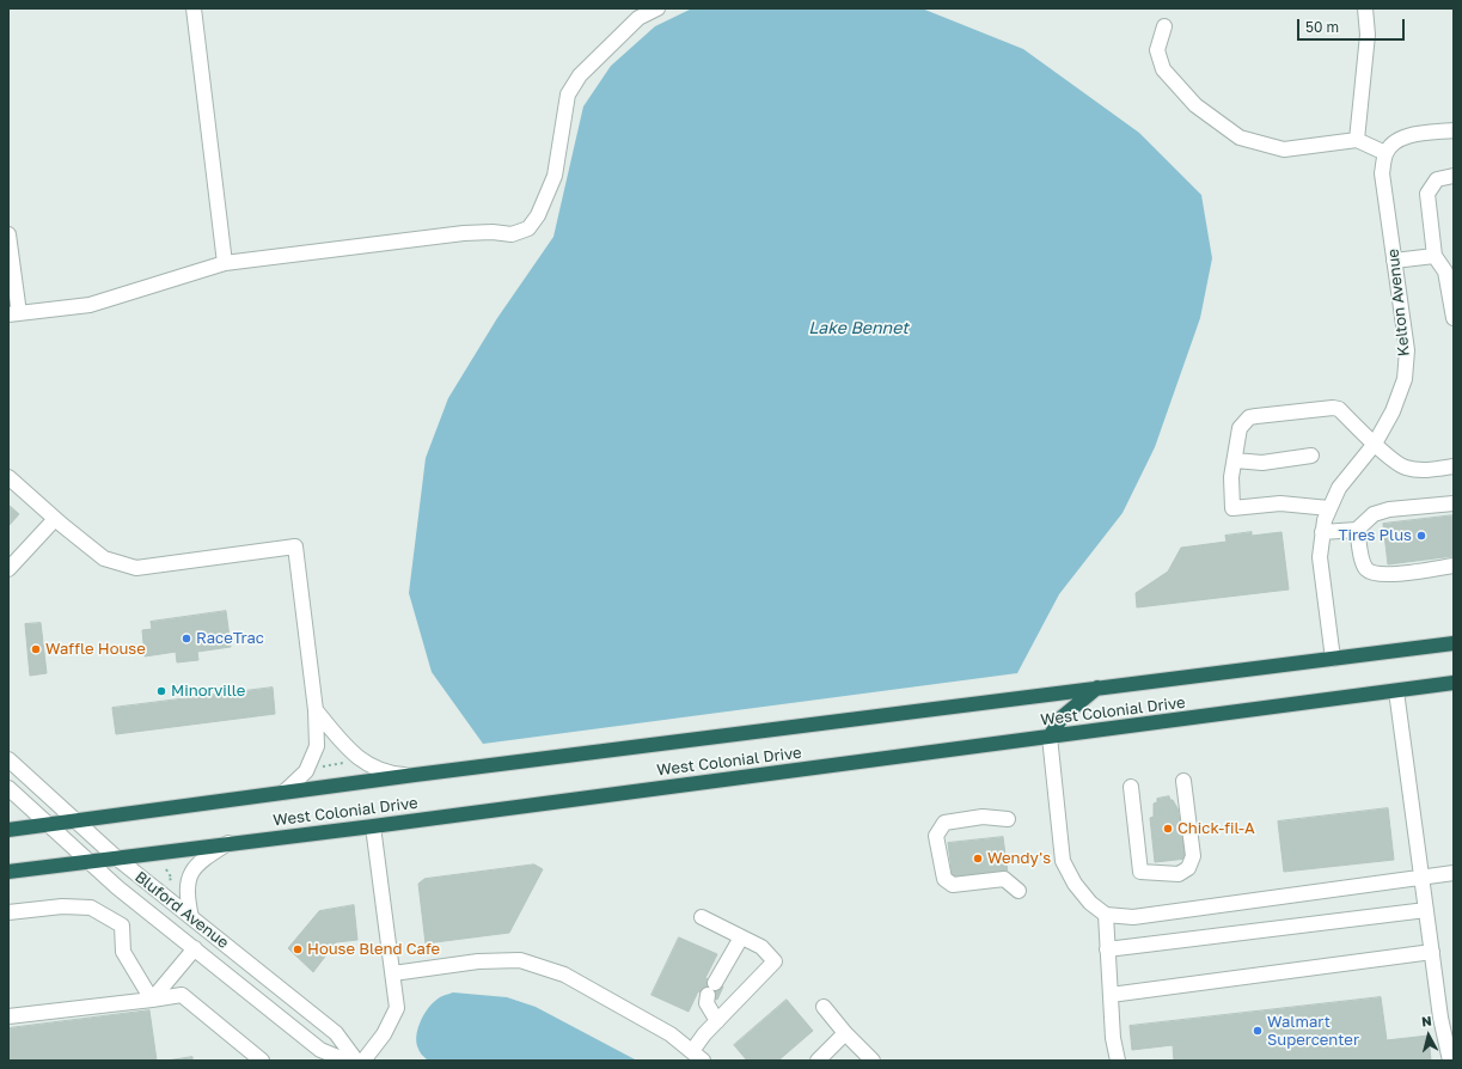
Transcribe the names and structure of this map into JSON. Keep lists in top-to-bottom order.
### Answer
{
  "streets": {
    "highway": ["West Colonial Drive"],
    "street": ["Kelton Avenue", "Bluford Avenue"]
  },
  "crossings": [
    ["Kelton Avenue", "West Colonial Drive"],
    ["West Colonial Drive", "Bluford Avenue"]
  ],
  "water": ["Lake Bennet"],
  "places": [
    "Tires Plus",
    "RaceTrac",
    "Waffle House",
    "Minorville",
    "Chick-fil-A",
    "Wendy's",
    "House Blend Cafe",
    "Walmart Supercenter"
  ],
  "scale_bar": "50 m",
  "north": "top"
}
